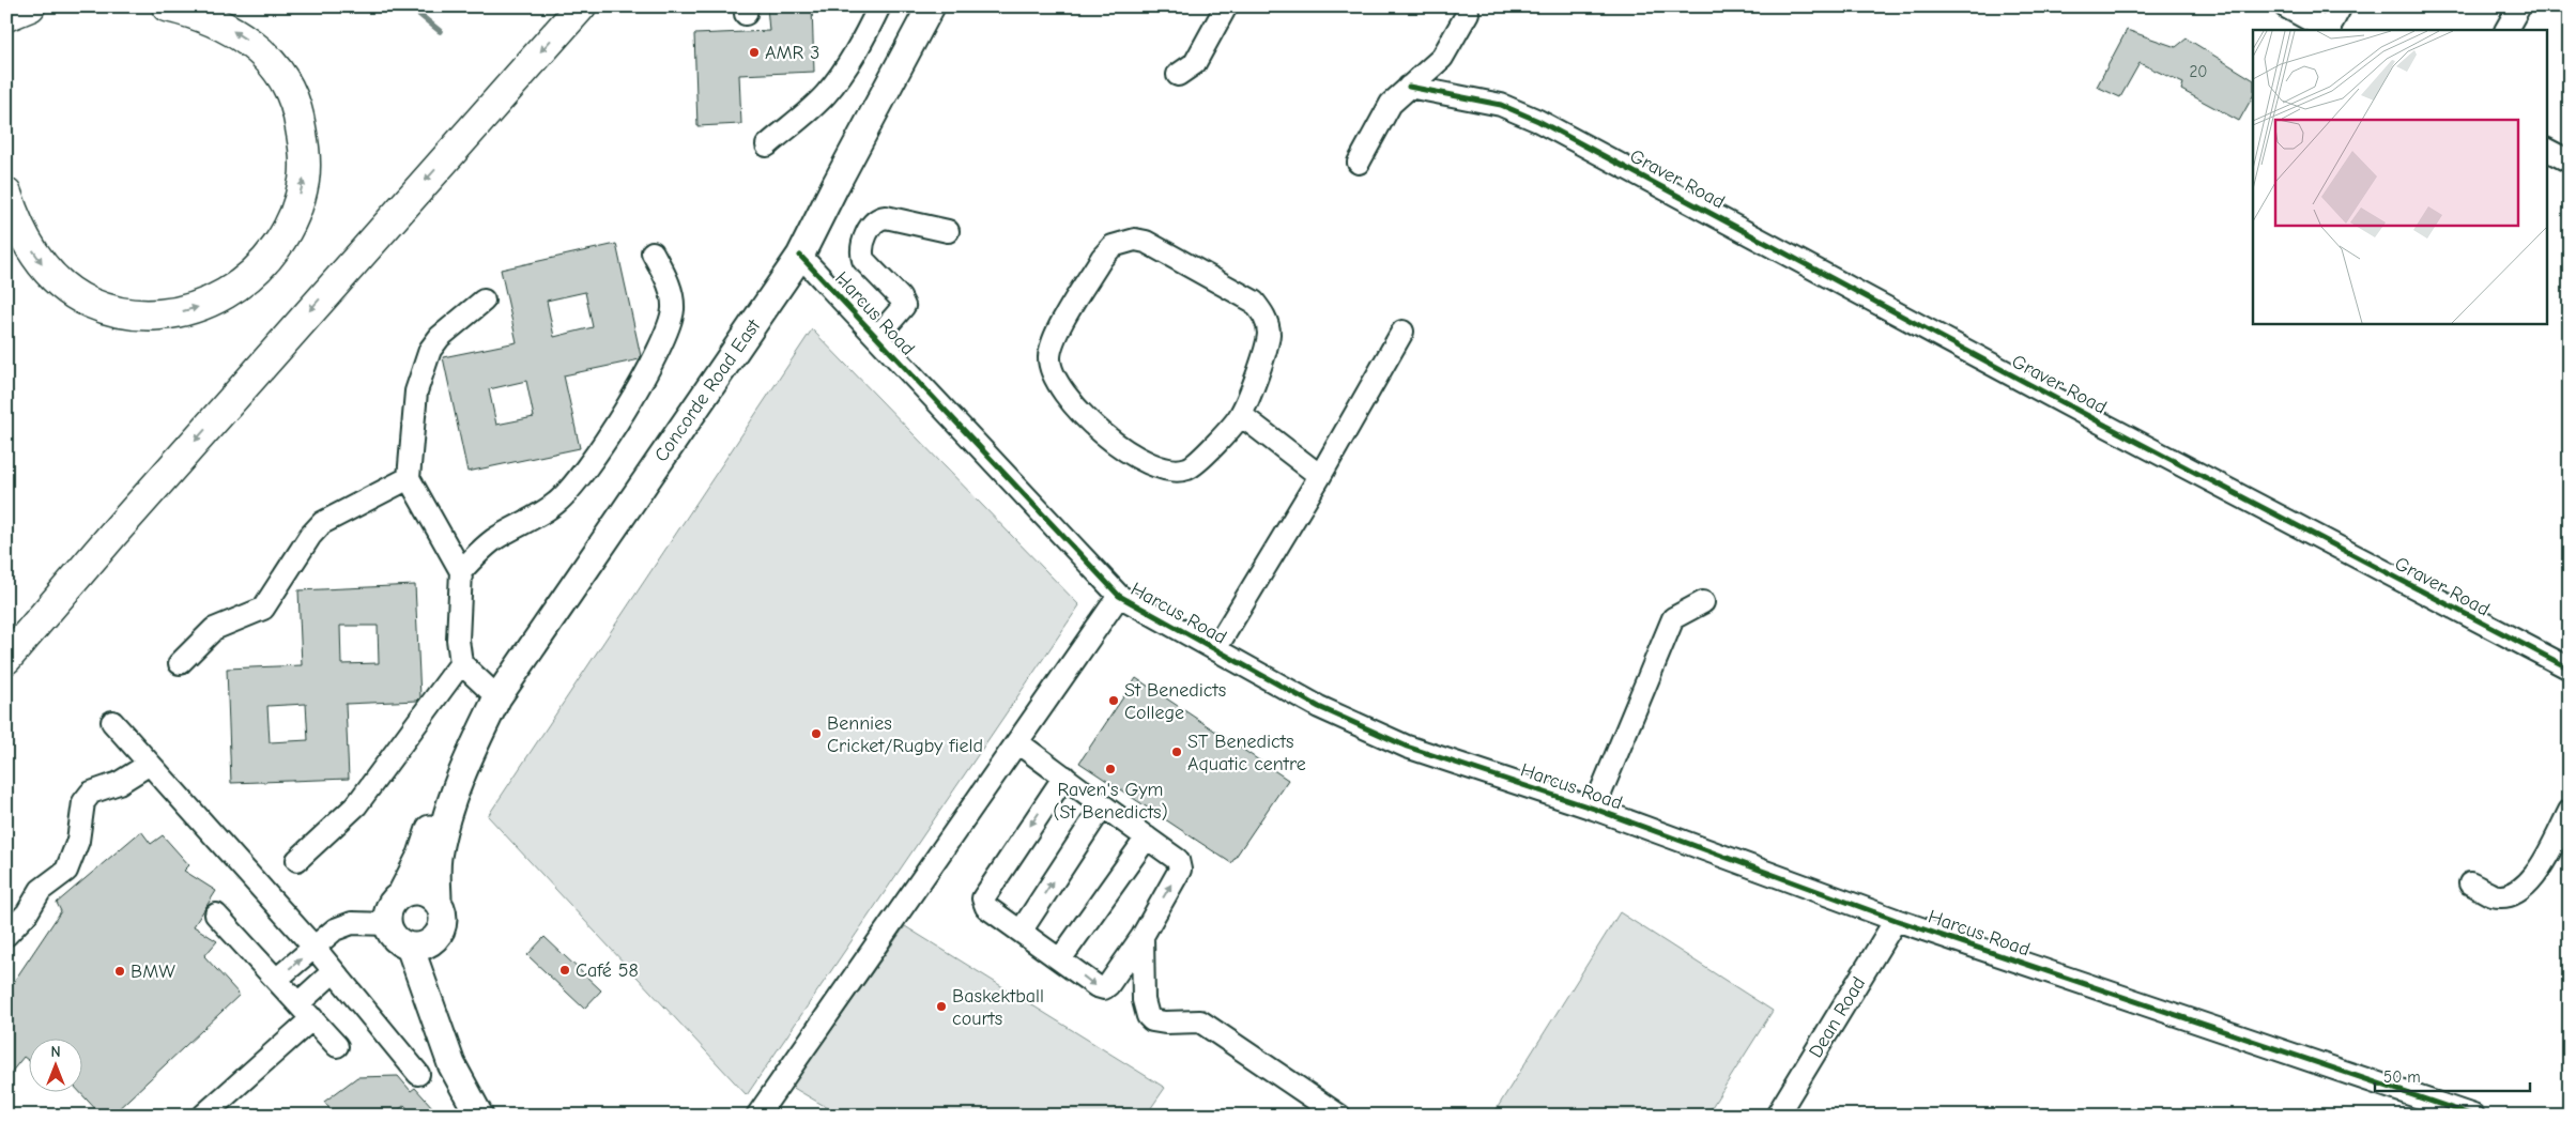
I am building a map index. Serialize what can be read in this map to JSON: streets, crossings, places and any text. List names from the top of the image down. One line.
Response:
{"streets":{"main road":["Concorde Road East"],"street":["Graver Road","Harcus Road","Dean Road"]},"crossings":[["Harcus Road","Concorde Road East"],["Harcus Road","Dean Road"]],"places":["AMR 3","St Benedicts College","Bennies Cricket/Rugby field","ST Benedicts Aquatic centre","Raven's Gym (St Benedicts)","Café 58","BMW","Baskektball courts"],"house_numbers":["20"],"scale_bar":"50 m","north":"top"}
